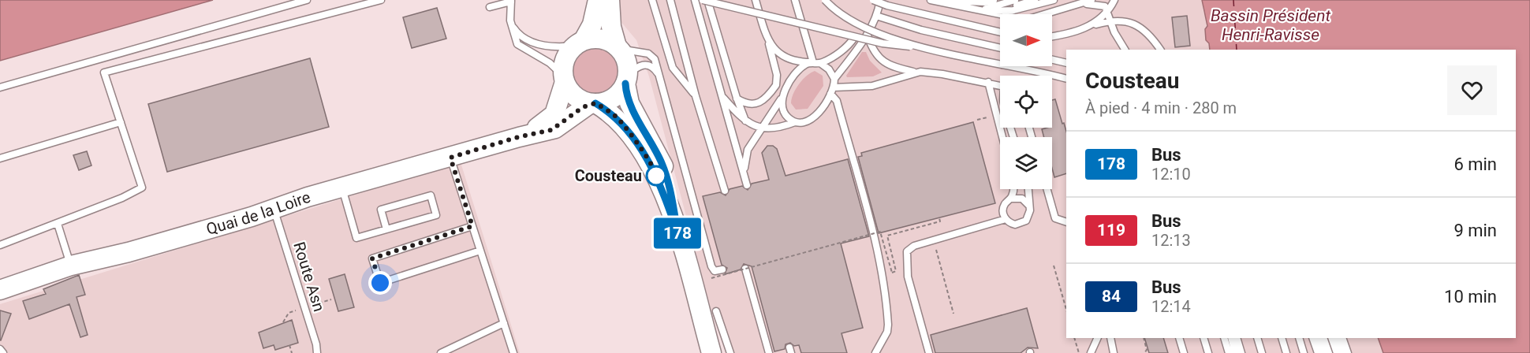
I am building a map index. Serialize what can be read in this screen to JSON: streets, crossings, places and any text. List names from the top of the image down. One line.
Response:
{"streets":{"street":["Quai de la Loire"],"lane":["Route Asn"]},"crossings":[["Quai de la Loire","Route Asn"]],"water":["Bassin Président Henri-Ravisse"],"places":["Cousteau"],"lines":["bus line 178"],"north":"right","page":{"on_map":"178","heading":["Cousteau","À pied · 4 min · 280 m"],"list":[{"mark":"178","name":"Bus","note":"12:10","value":"6 min"},{"mark":"119","name":"Bus","note":"12:13","value":"9 min"},{"mark":"84","name":"Bus","note":"12:14","value":"10 min"}]}}
